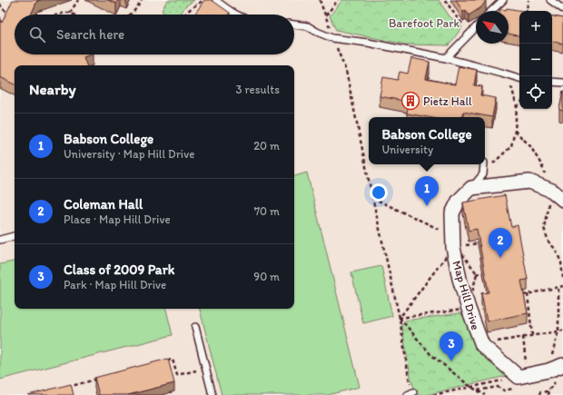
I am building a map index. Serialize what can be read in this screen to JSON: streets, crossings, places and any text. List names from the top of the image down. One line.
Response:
{"streets":{"street":["Map Hill Drive"]},"parks":["Barefoot Park"],"places":{"building":["Pietz Hall"]},"north":"top left","page":{"map_buttons":["+","−"],"search":"Search here","heading":["Nearby","3 results"],"list":[{"mark":"1","name":"Babson College","note":"University · Map Hill Drive","value":"20 m"},{"mark":"2","name":"Coleman Hall","note":"Place · Map Hill Drive","value":"70 m"},{"mark":"3","name":"Class of 2009 Park","note":"Park · Map Hill Drive","value":"90 m"}],"popup":["Babson College","University"],"pins":["1","2","3"]}}
